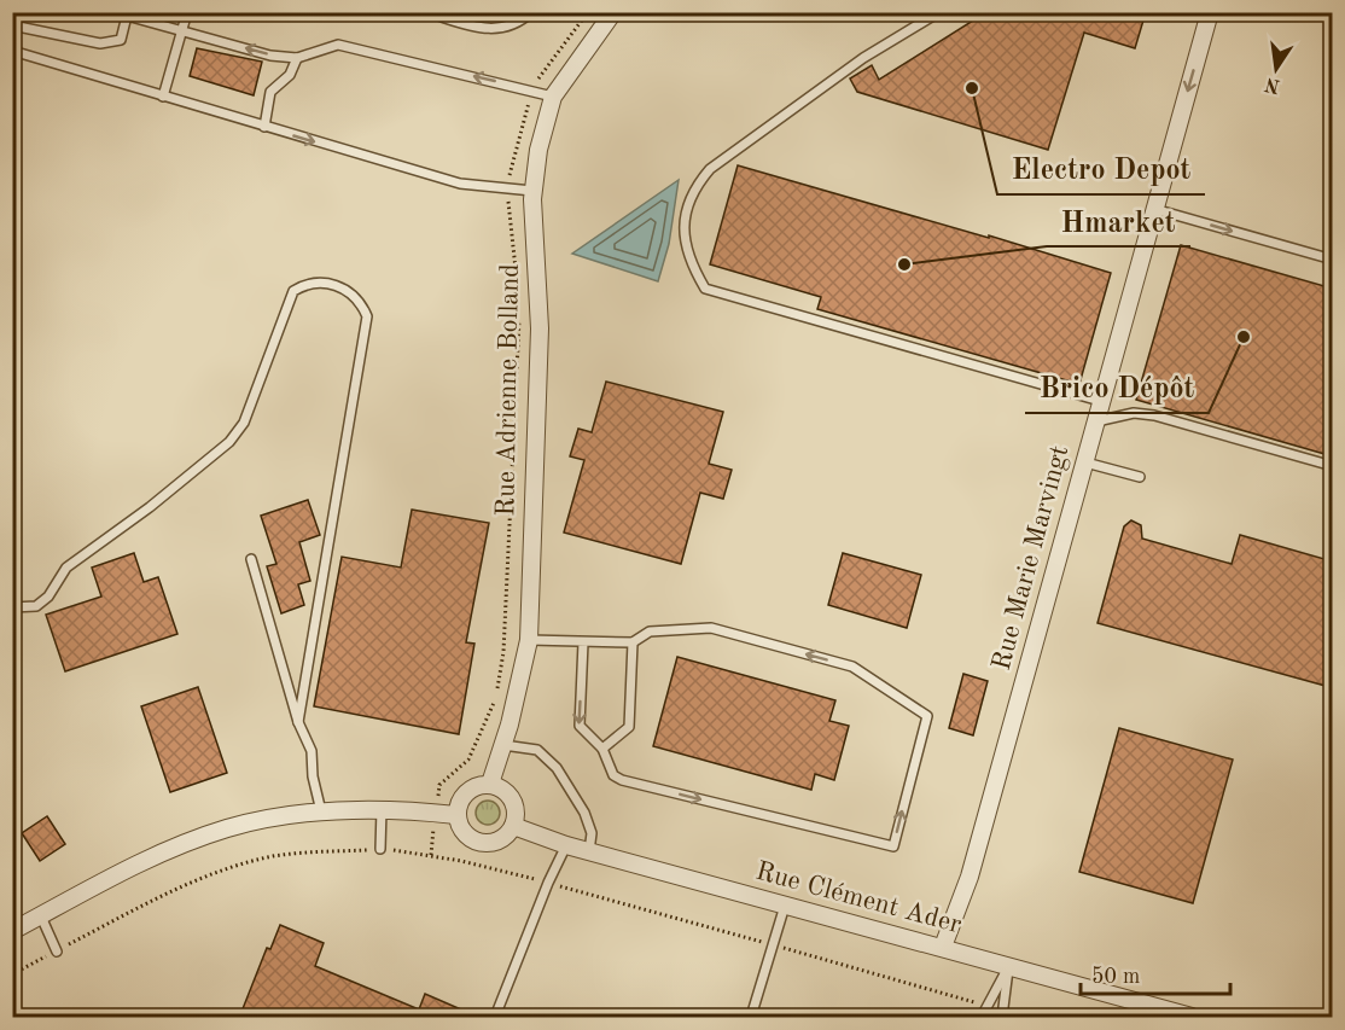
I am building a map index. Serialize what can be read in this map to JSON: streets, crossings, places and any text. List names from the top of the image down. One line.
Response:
{"streets":{"street":["Rue Adrienne Bolland","Rue Marie Marvingt","Rue Clément Ader"]},"crossings":[["Rue Adrienne Bolland","Rue Clément Ader"],["Rue Marie Marvingt","Rue Clément Ader"]],"places":["Electro Depot","Hmarket","Brico Dépôt"],"scale_bar":"50 m","north":"bottom"}
